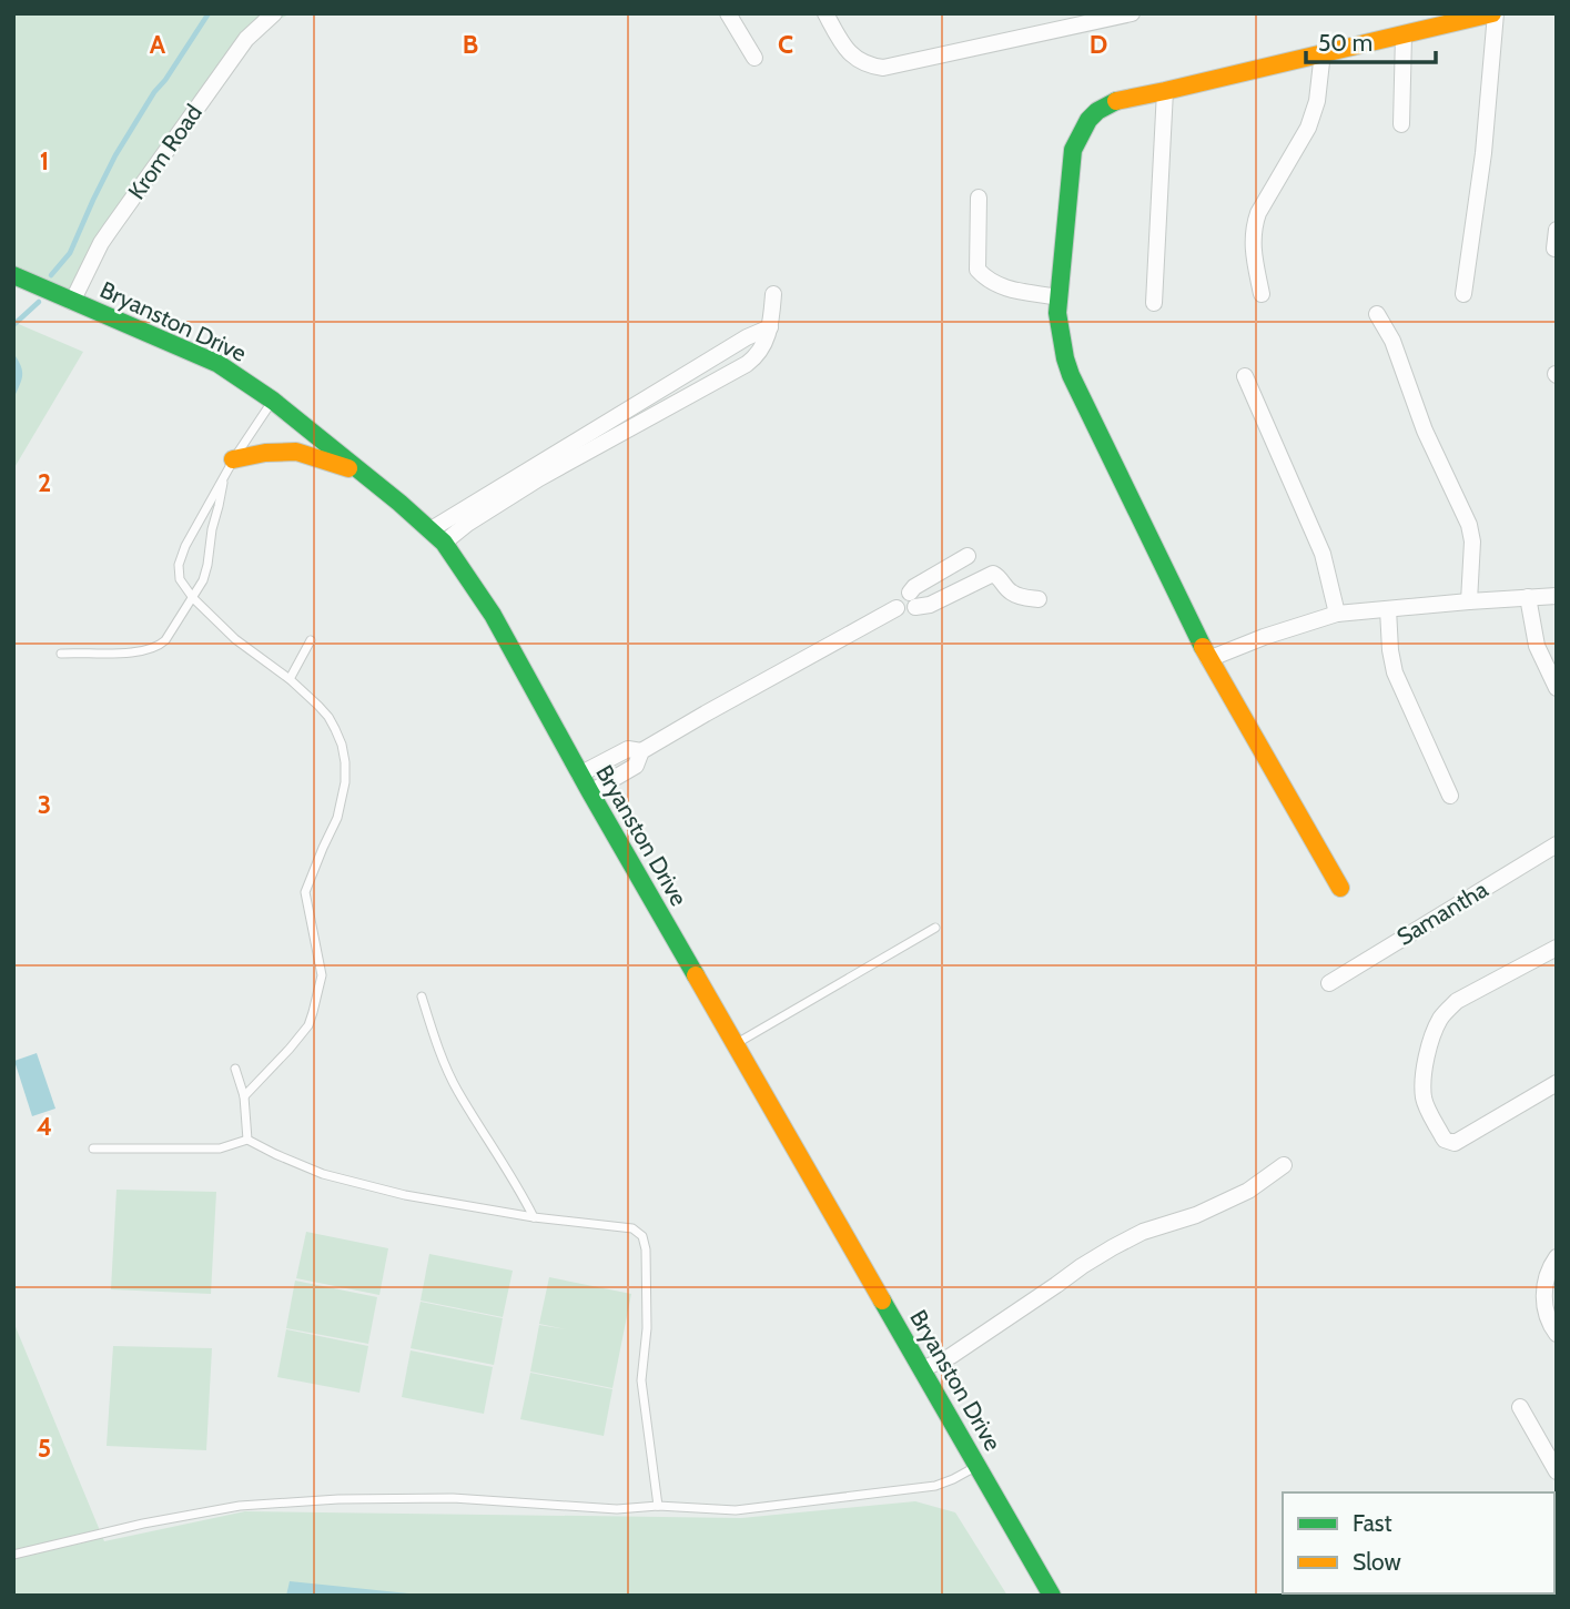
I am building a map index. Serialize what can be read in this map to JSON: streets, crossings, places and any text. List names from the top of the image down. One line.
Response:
{"streets":{"street":["Krom Road","Bryanston Drive","Samantha"]},"crossings":[["Krom Road","Bryanston Drive"]],"legend":["Fast","Slow"],"scale_bar":"50 m","grid":{"columns":["A","B","C","D"],"rows":["1","2","3","4","5"]}}
